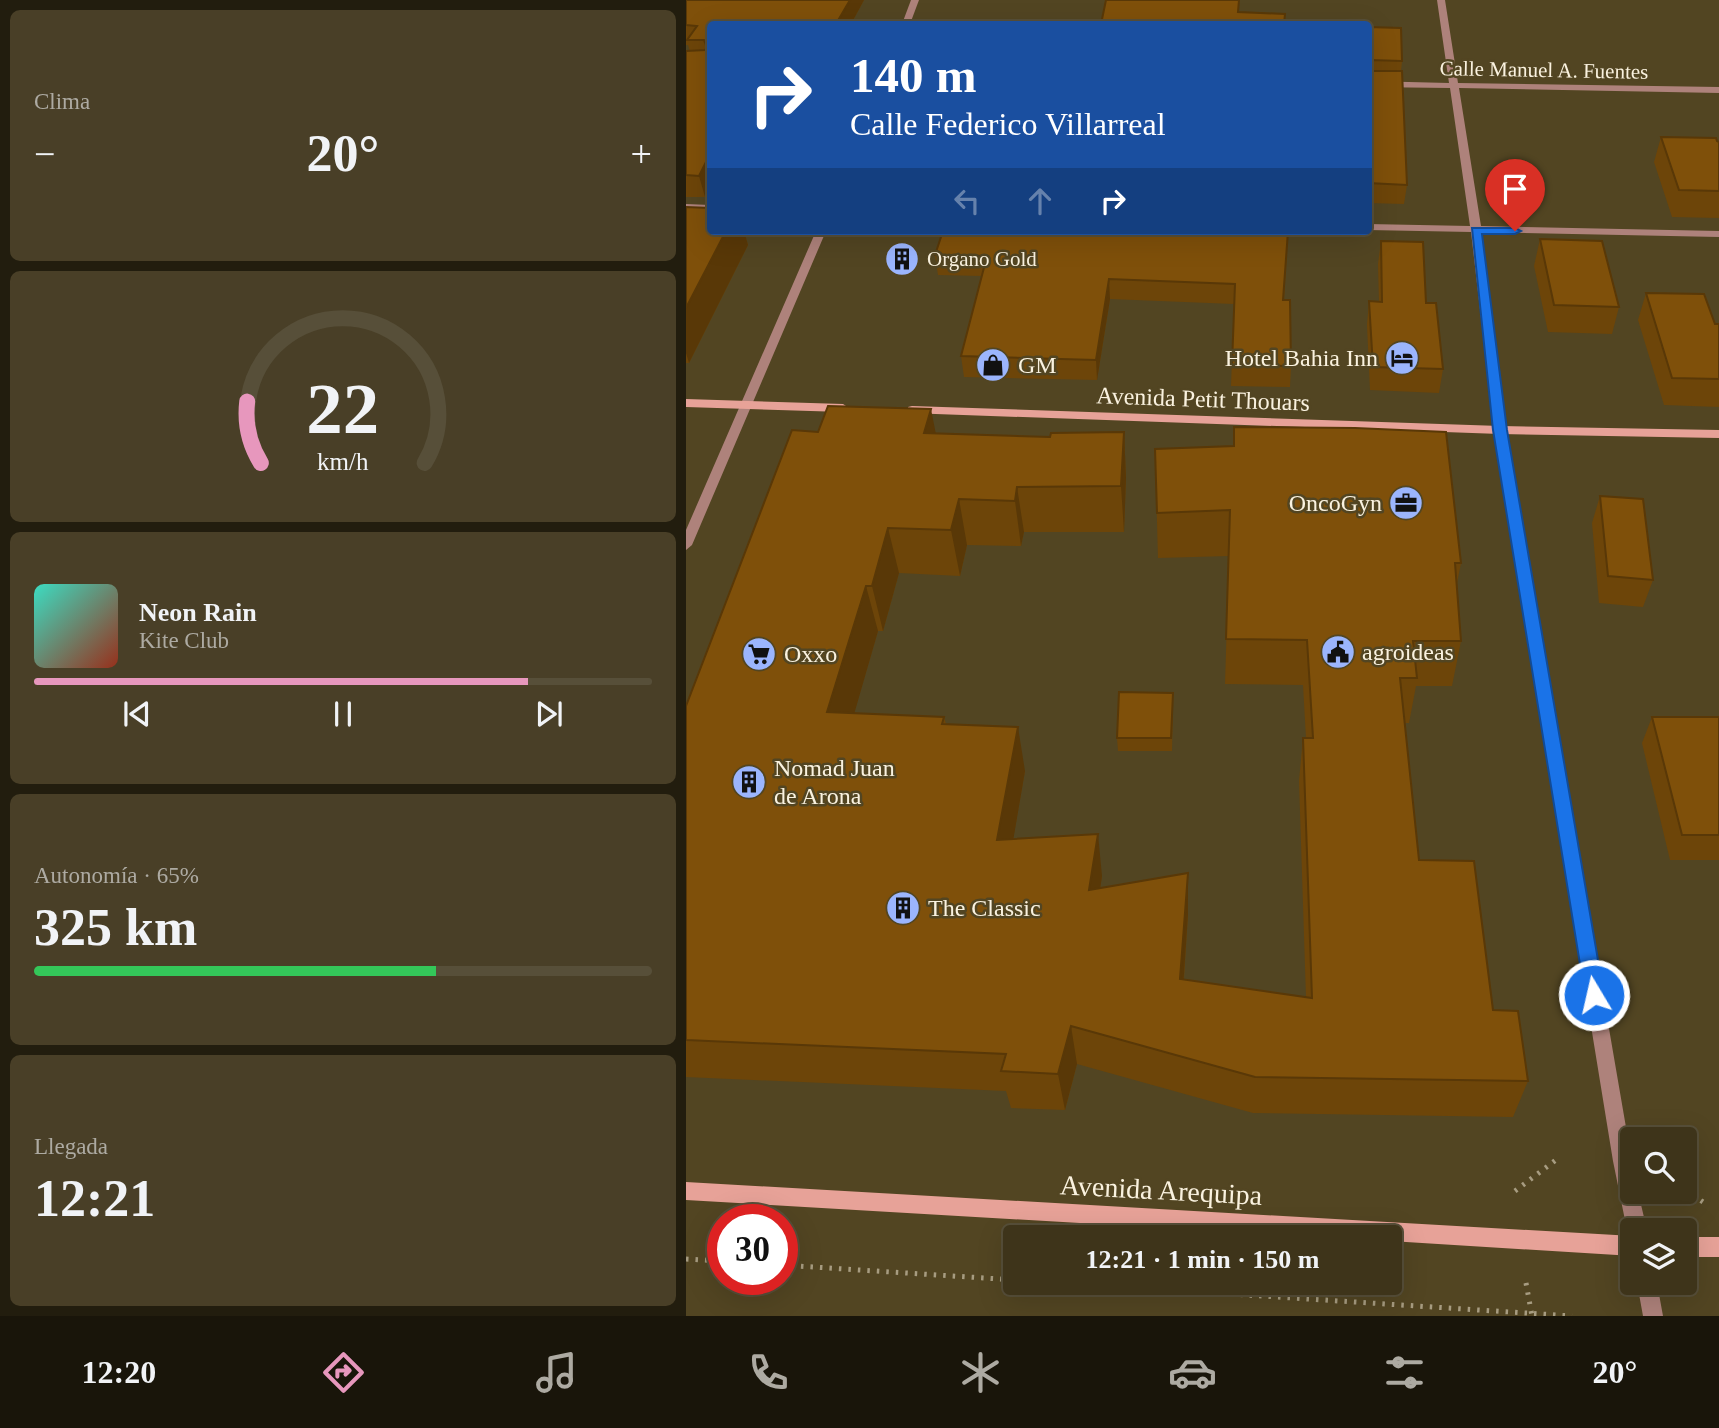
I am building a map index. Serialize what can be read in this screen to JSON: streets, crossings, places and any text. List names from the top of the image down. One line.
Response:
{"streets":{"main road":["Avenida Petit Thouars","Avenida Arequipa"],"street":["Calle Manuel A. Fuentes"]},"places":{"building":["Organo Gold","Nomad Juan de Arona","The Classic"],"hotel":["Hotel Bahia Inn"],"shop":["GM"],"office":["OncoGyn"],"public building":["agroideas"],"supermarket":["Oxxo"]},"page":{"tile":["Clima",["Autonomía · 65%","325 km"],["Llegada","12:21"]],"turn":["140 m","Calle Federico Villarreal"],"heat":["−","20°","+"],"song":["Neon Rain","Kite Club"],"limit":"30","trip":"12:21 · 1 min · 150 m","tabs":["12:20","20°"],"gauge":["22","km/h"]}}
